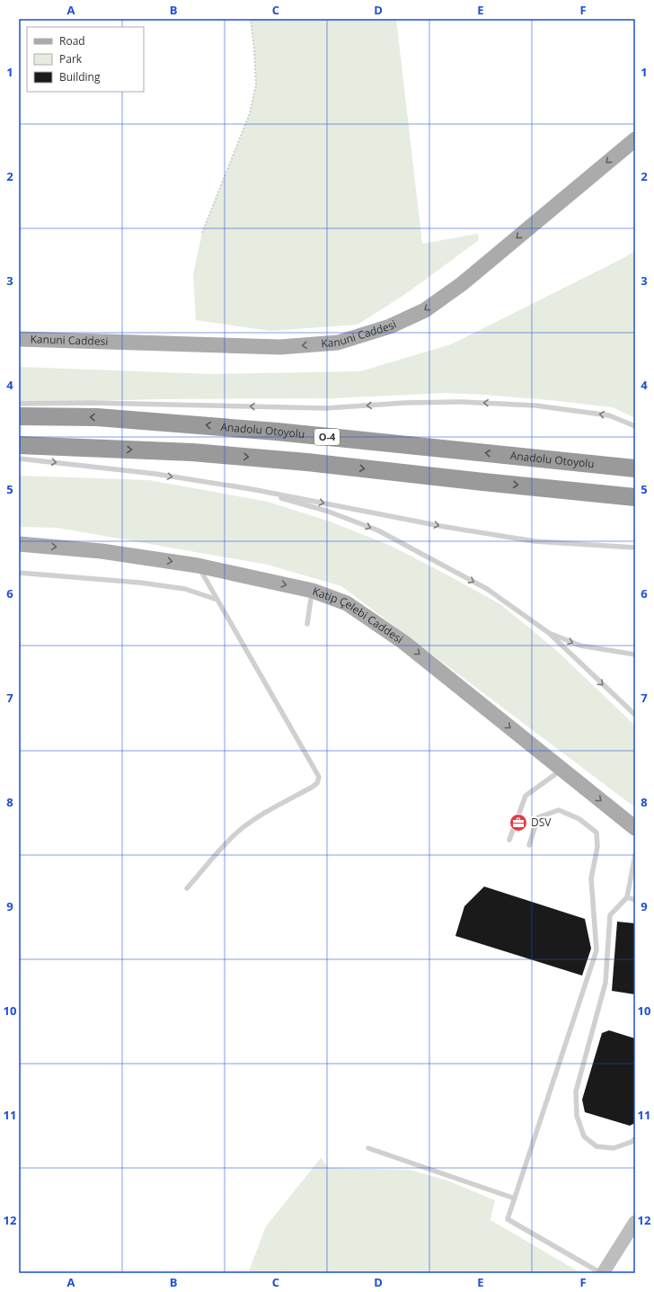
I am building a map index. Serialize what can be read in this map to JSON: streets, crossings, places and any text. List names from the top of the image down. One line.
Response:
{"streets":{"highway":["Anadolu Otoyolu","O-4"],"main road":["Kanuni Caddesi","Katip Çelebi Caddesi"]},"one_way":["Kanuni Caddesi","Katip Çelebi Caddesi"],"places":{"office":["DSV"]},"legend":["Road","Park","Building"],"grid":{"columns":["A","B","C","D","E","F"],"rows":["1","2","3","4","5","6","7","8","9","10","11","12"]}}
